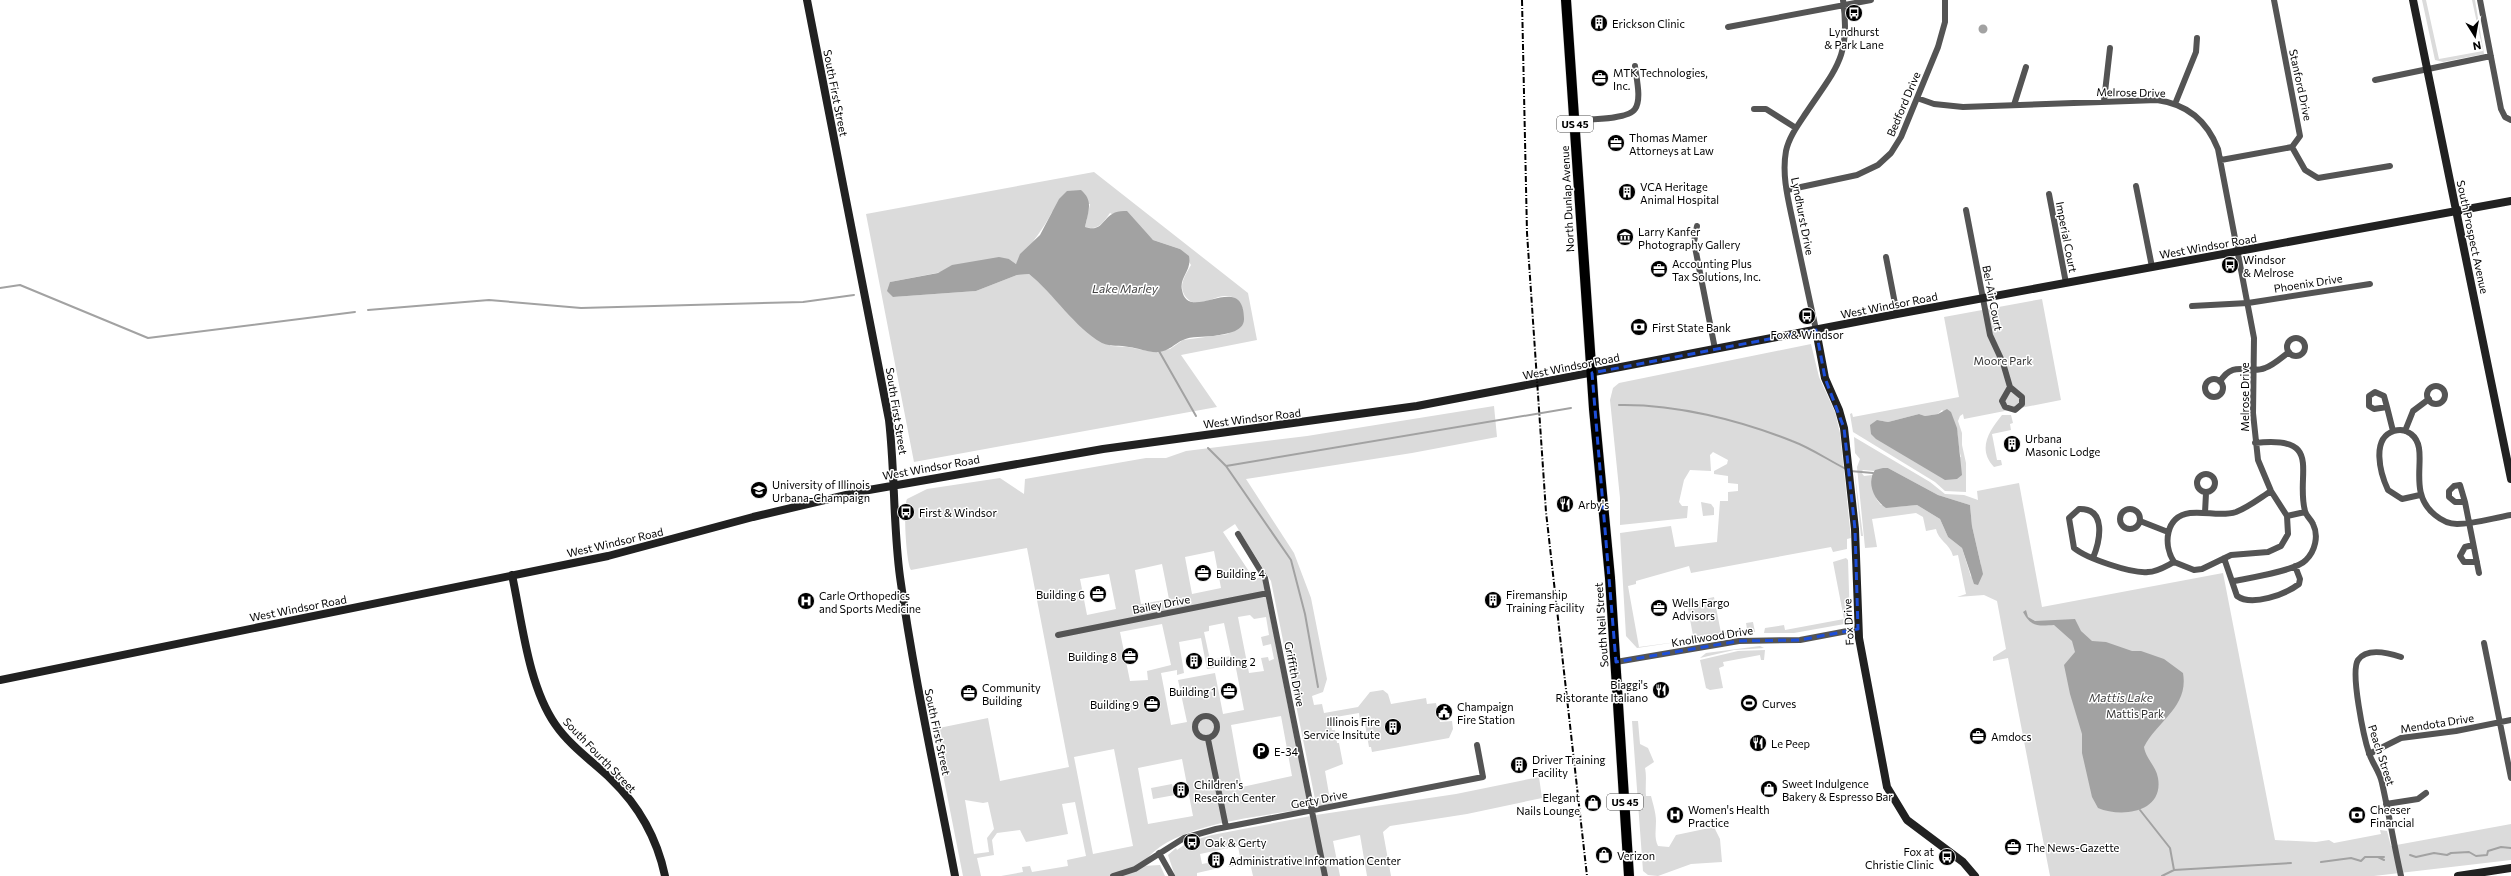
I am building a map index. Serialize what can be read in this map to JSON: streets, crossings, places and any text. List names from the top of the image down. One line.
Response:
{"streets":{"main road":["South First Street","US 45","North Dunlap Avenue","South Prospect Avenue","West Windsor Road","Fox Drive","South Neil Street","South Fourth Street"],"street":["Stanford Drive","Melrose Drive","Bedford Drive","Lyndhurst Drive","Imperial Court","Phoenix Drive","Bel-Air Court","Bailey Drive","Knollwood Drive","Griffith Drive","Mendota Drive","Peach Street","Gerty Drive"]},"crossings":[["Melrose Drive","Bedford Drive"],["Melrose Drive","West Windsor Road"],["Melrose Drive","Phoenix Drive"],["South First Street","West Windsor Road"],["Bedford Drive","Lyndhurst Drive"],["North Dunlap Avenue","West Windsor Road"],["North Dunlap Avenue","South Neil Street"],["Lyndhurst Drive","West Windsor Road"],["Lyndhurst Drive","Fox Drive"],["Imperial Court","West Windsor Road"],["South Prospect Avenue","West Windsor Road"],["West Windsor Road","Bel-Air Court"],["West Windsor Road","Fox Drive"],["West Windsor Road","South Neil Street"],["West Windsor Road","South Fourth Street"],["Bailey Drive","Griffith Drive"],["Fox Drive","Knollwood Drive"],["South Neil Street","Knollwood Drive"],["Griffith Drive","Gerty Drive"],["Mendota Drive","Peach Street"]],"water":["Lake Marley","Mattis Lake"],"parks":["Moore Park","Mattis Park"],"places":{"bus stop":["Lyndhurst & Park Lane","Windsor & Melrose","Fox & Windsor","First & Windsor","Oak & Gerty","Fox at Christie Clinic"],"building":["Erickson Clinic","VCA Heritage Animal Hospital","Urbana Masonic Lodge","Firemanship Training Facility","Building 2","Illinois Fire Service Insitute","Driver Training Facility","Children's Research Center","Administrative Information Center"],"office":["MTK Technologies, Inc.","Thomas Mamer Attorneys at Law","Accounting Plus Tax Solutions, Inc.","Building 4","Building 6","Wells Fargo Advisors","Building 8","Building 1","Community Building","Building 9","Amdocs","The News-Gazette"],"museum":["Larry Kanfer Photography Gallery"],"bank":["First State Bank","Cheeser Financial"],"school or university":["University of Illinois Urbana-Champaign"],"restaurant":["Arby's","Biaggi's Ristorante Italiano","Le Peep"],"hospital":["Carle Orthopedics and Sports Medicine","Women's Health Practice"],"sports":["Curves"],"public building":["Champaign Fire Station"],"parking":["E-34"],"shop":["Sweet Indulgence Bakery & Espresso Bar","Elegant Nails Lounge","Verizon"]},"north":"bottom"}
